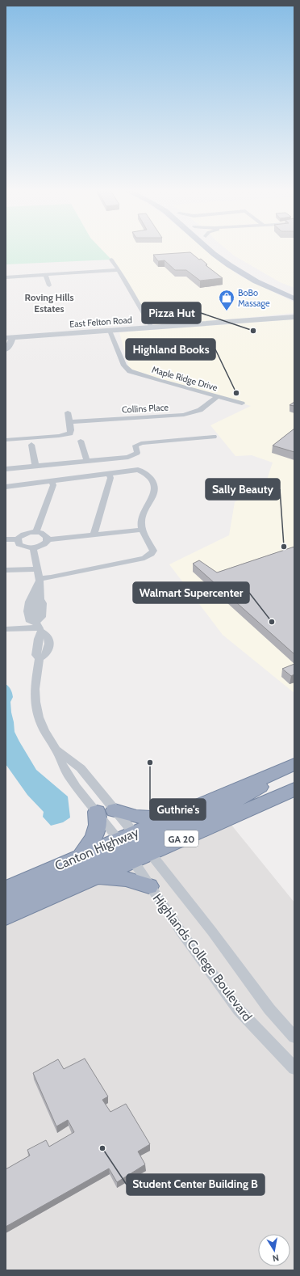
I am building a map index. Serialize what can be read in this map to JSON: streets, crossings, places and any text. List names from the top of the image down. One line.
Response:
{"streets":{"highway":["GA 20","Canton Highway"],"street":["East Felton Road","Maple Ridge Drive","Collins Place","Highlands College Boulevard"]},"crossings":[["East Felton Road","Maple Ridge Drive"],["Maple Ridge Drive","Collins Place"],["GA 20","Canton Highway"],["GA 20","Highlands College Boulevard"],["Canton Highway","Highlands College Boulevard"]],"districts":["Roving Hills Estates"],"places":{"shop":["BoBo Massage"],"other":["Pizza Hut","Highland Books","Sally Beauty","Walmart Supercenter","Guthrie's","Student Center Building B"]},"north":"bottom"}
